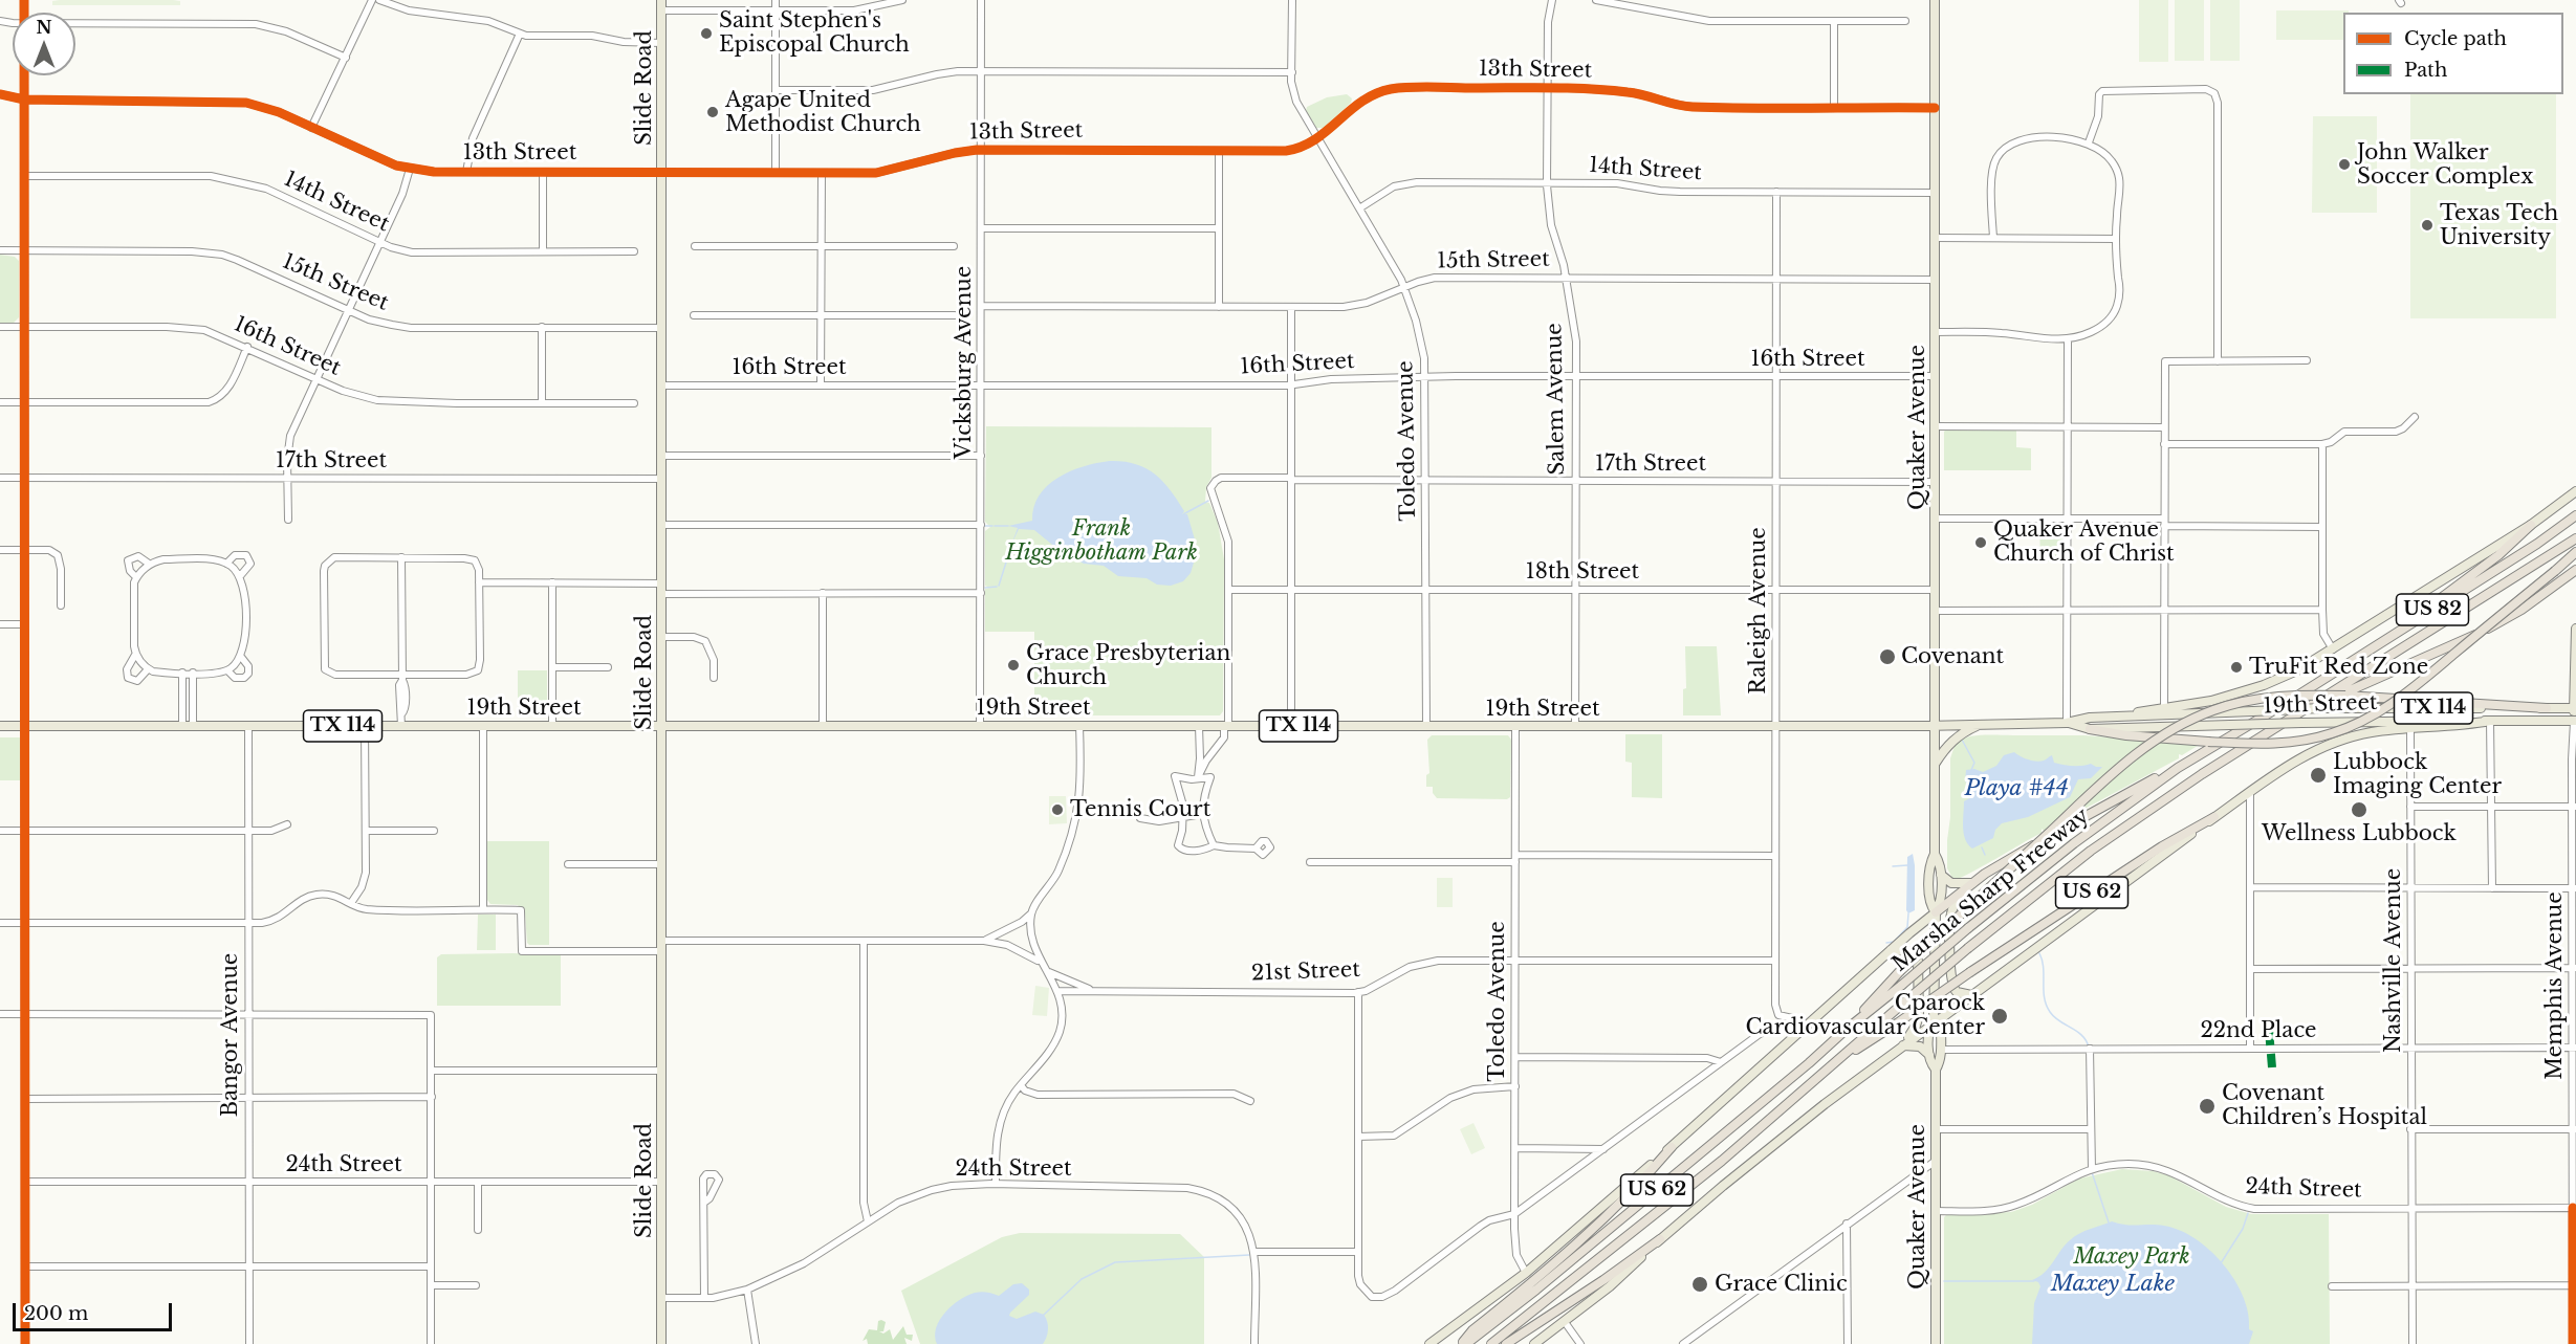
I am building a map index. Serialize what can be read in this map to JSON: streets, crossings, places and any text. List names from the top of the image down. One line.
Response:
{"streets":{"highway":["US 82","Marsha Sharp Freeway","US 62"],"main road":["Slide Road","Quaker Avenue","19th Street","TX 114","Memphis Avenue"],"street":["13th Street","14th Street","15th Street","16th Street","Vicksburg Avenue","Salem Avenue","Toledo Avenue","17th Street","18th Street","Raleigh Avenue","Nashville Avenue","21st Street","22nd Place","Bangor Avenue","24th Street"]},"crossings":[["13th Street","Slide Road"],["13th Street","Vicksburg Avenue"],["13th Street","Salem Avenue"],["13th Street","Quaker Avenue"],["13th Street","Toledo Avenue"],["Slide Road","15th Street"],["Slide Road","16th Street"],["Slide Road","17th Street"],["Slide Road","19th Street"],["Slide Road","24th Street"],["14th Street","Salem Avenue"],["14th Street","Quaker Avenue"],["14th Street","Toledo Avenue"],["14th Street","Raleigh Avenue"],["15th Street","Vicksburg Avenue"],["15th Street","Salem Avenue"],["15th Street","Quaker Avenue"],["15th Street","Toledo Avenue"],["15th Street","Raleigh Avenue"],["16th Street","Vicksburg Avenue"],["16th Street","Salem Avenue"],["16th Street","Quaker Avenue"],["16th Street","Toledo Avenue"],["16th Street","Raleigh Avenue"],["Vicksburg Avenue","19th Street"],["Salem Avenue","17th Street"],["Salem Avenue","18th Street"],["Salem Avenue","19th Street"],["Quaker Avenue","17th Street"],["Quaker Avenue","18th Street"],["Quaker Avenue","19th Street"],["Quaker Avenue","Marsha Sharp Freeway"],["Quaker Avenue","22nd Place"],["Quaker Avenue","24th Street"],["Toledo Avenue","17th Street"],["Toledo Avenue","18th Street"],["Toledo Avenue","19th Street"],["Toledo Avenue","Marsha Sharp Freeway"],["Toledo Avenue","21st Street"],["17th Street","18th Street"],["17th Street","Raleigh Avenue"],["18th Street","Raleigh Avenue"],["Raleigh Avenue","19th Street"],["Raleigh Avenue","21st Street"],["19th Street","Marsha Sharp Freeway"],["19th Street","US 62"],["19th Street","Memphis Avenue"],["19th Street","Bangor Avenue"],["Marsha Sharp Freeway","US 62"],["US 62","Nashville Avenue"],["Nashville Avenue","22nd Place"],["Nashville Avenue","24th Street"],["Memphis Avenue","22nd Place"],["Memphis Avenue","24th Street"],["Bangor Avenue","24th Street"]],"water":["Playa #44","Maxey Lake"],"parks":["Frank Higginbotham Park","Maxey Park"],"places":["Saint Stephen's Episcopal Church","Agape United Methodist Church","John Walker Soccer Complex","Texas Tech University","Quaker Avenue Church of Christ","Covenant","Grace Presbyterian Church","TruFit Red Zone","Lubbock Imaging Center","Tennis Court","Wellness Lubbock","Cparock Cardiovascular Center","Covenant Children’s Hospital","Grace Clinic"],"legend":["Cycle path","Path"],"scale_bar":"200 m","north":"top"}
